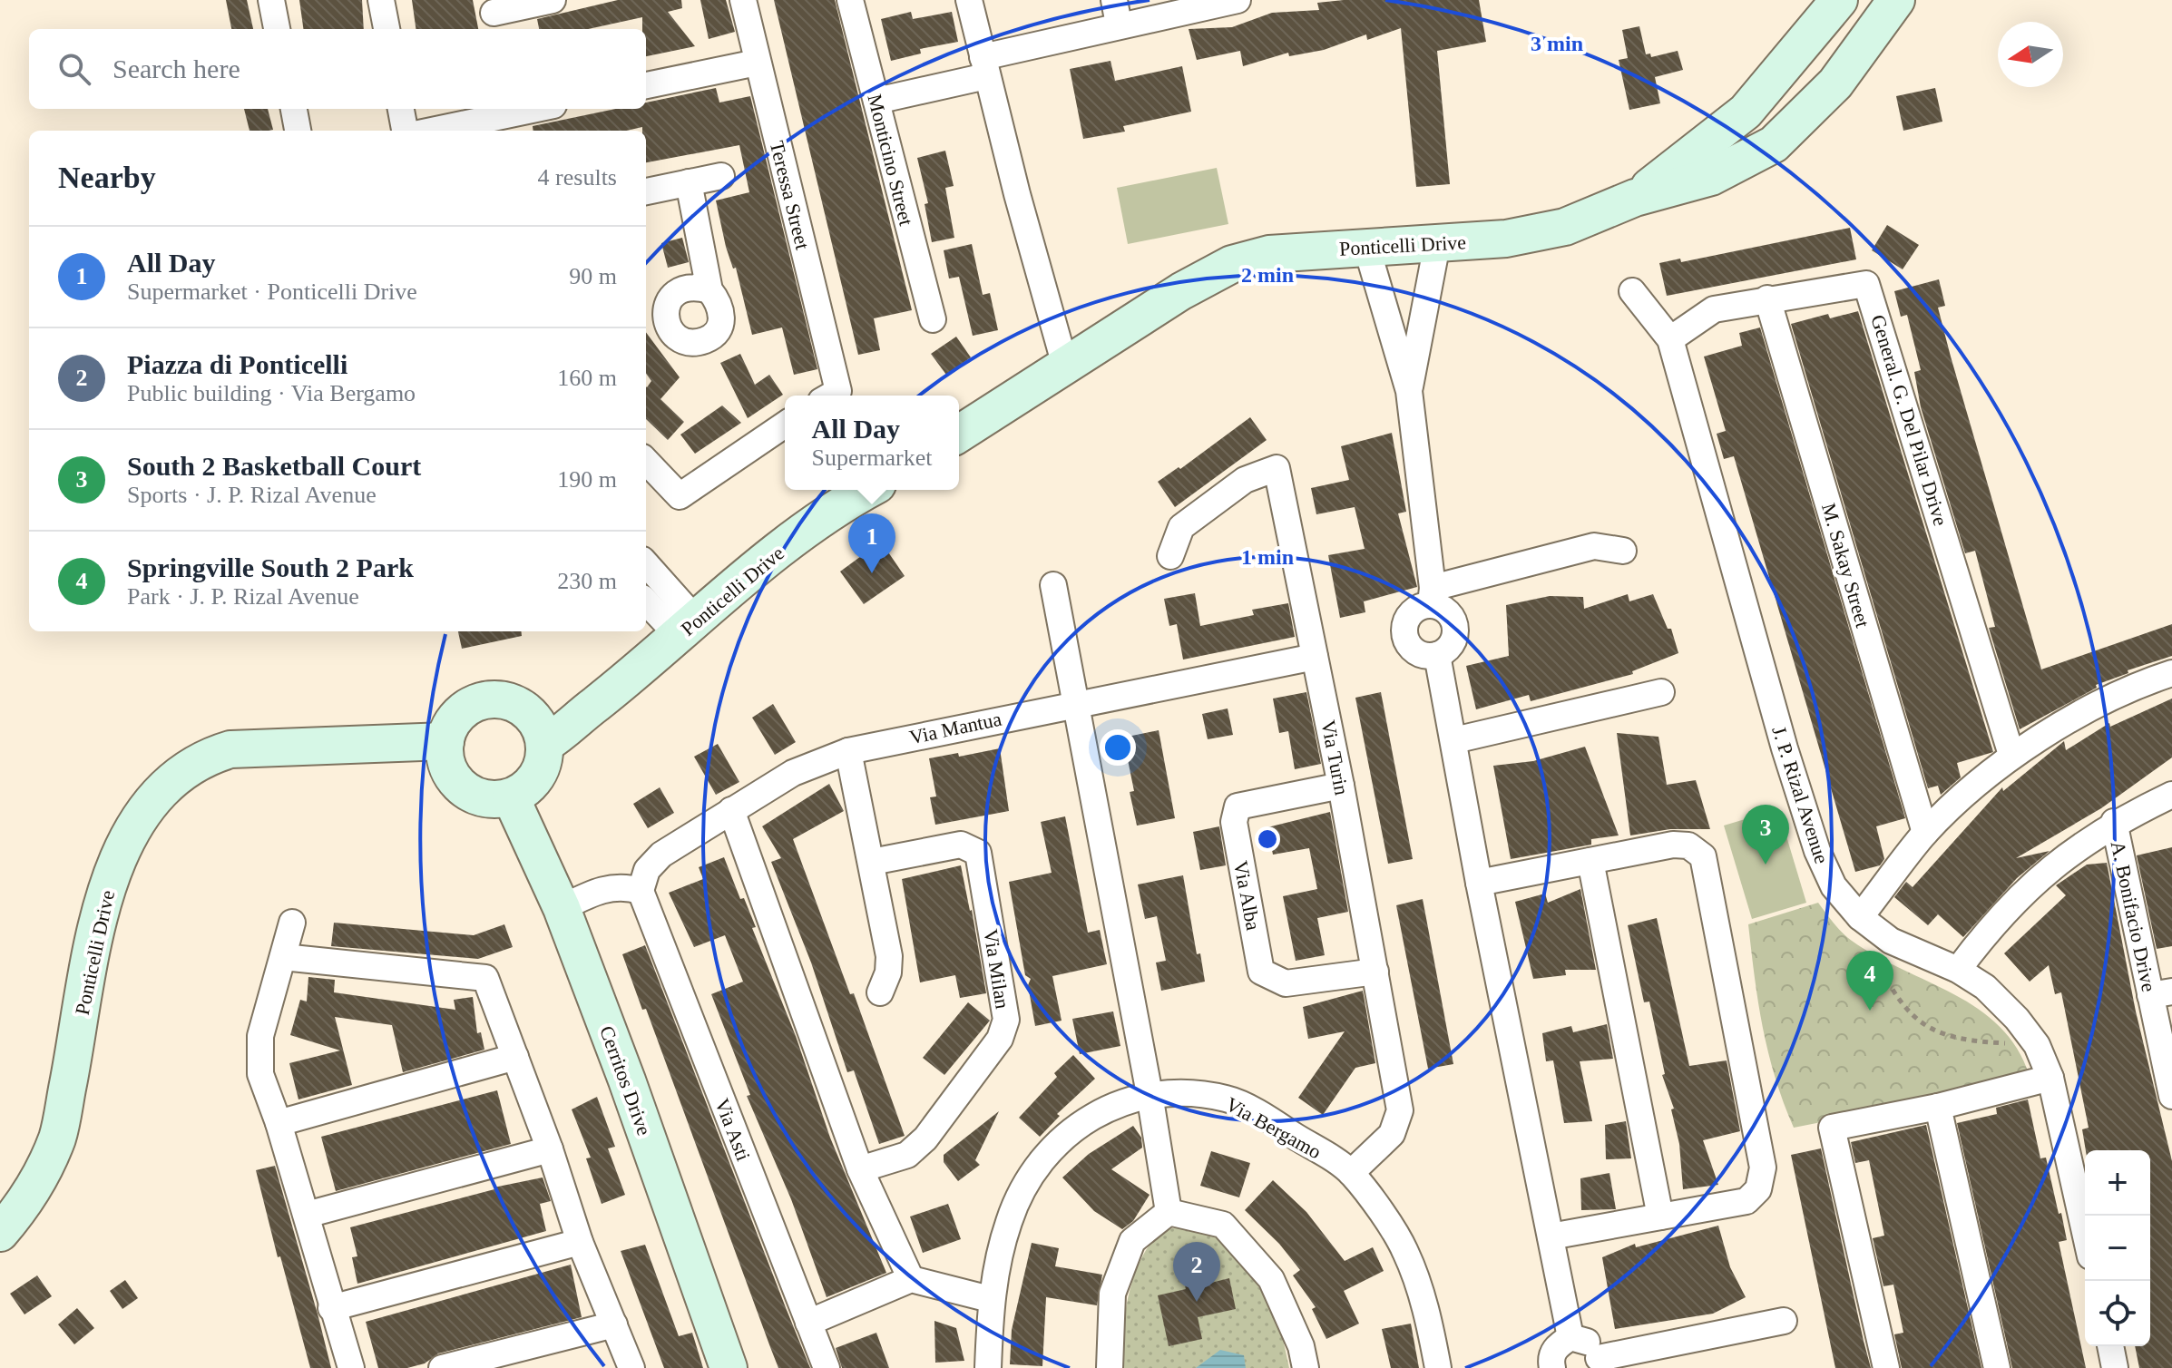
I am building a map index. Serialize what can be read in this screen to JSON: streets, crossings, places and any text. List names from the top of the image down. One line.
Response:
{"streets":{"street":["Monticino Street","Teressa Street","Ponticelli Drive","General. G. Del Pilar Drive","M. Sakay Street","Via Mantua","Via Turin","J. P. Rizal Avenue","Via Alba","A. Bonifacio Drive","Via Milan","Cerritos Drive","Via Bergamo","Via Asti"]},"crossings":[["Ponticelli Drive","Cerritos Drive"],["General. G. Del Pilar Drive","M. Sakay Street"],["General. G. Del Pilar Drive","J. P. Rizal Avenue"],["Via Mantua","Via Turin"],["Via Mantua","Via Asti"],["Via Turin","Via Alba"],["Via Turin","Via Bergamo"]],"north":"left","page":{"search":"Search here","heading":["Nearby","4 results"],"list":[{"mark":"1","name":"All Day","note":"Supermarket · Ponticelli Drive","value":"90 m"},{"mark":"2","name":"Piazza di Ponticelli","note":"Public building · Via Bergamo","value":"160 m"},{"mark":"3","name":"South 2 Basketball Court","note":"Sports · J. P. Rizal Avenue","value":"190 m"},{"mark":"4","name":"Springville South 2 Park","note":"Park · J. P. Rizal Avenue","value":"230 m"}],"popup":["All Day","Supermarket"],"pins":["1","3","4","2"],"map_buttons":["+","−"]},"rings":["3 min","2 min","1 min"]}
